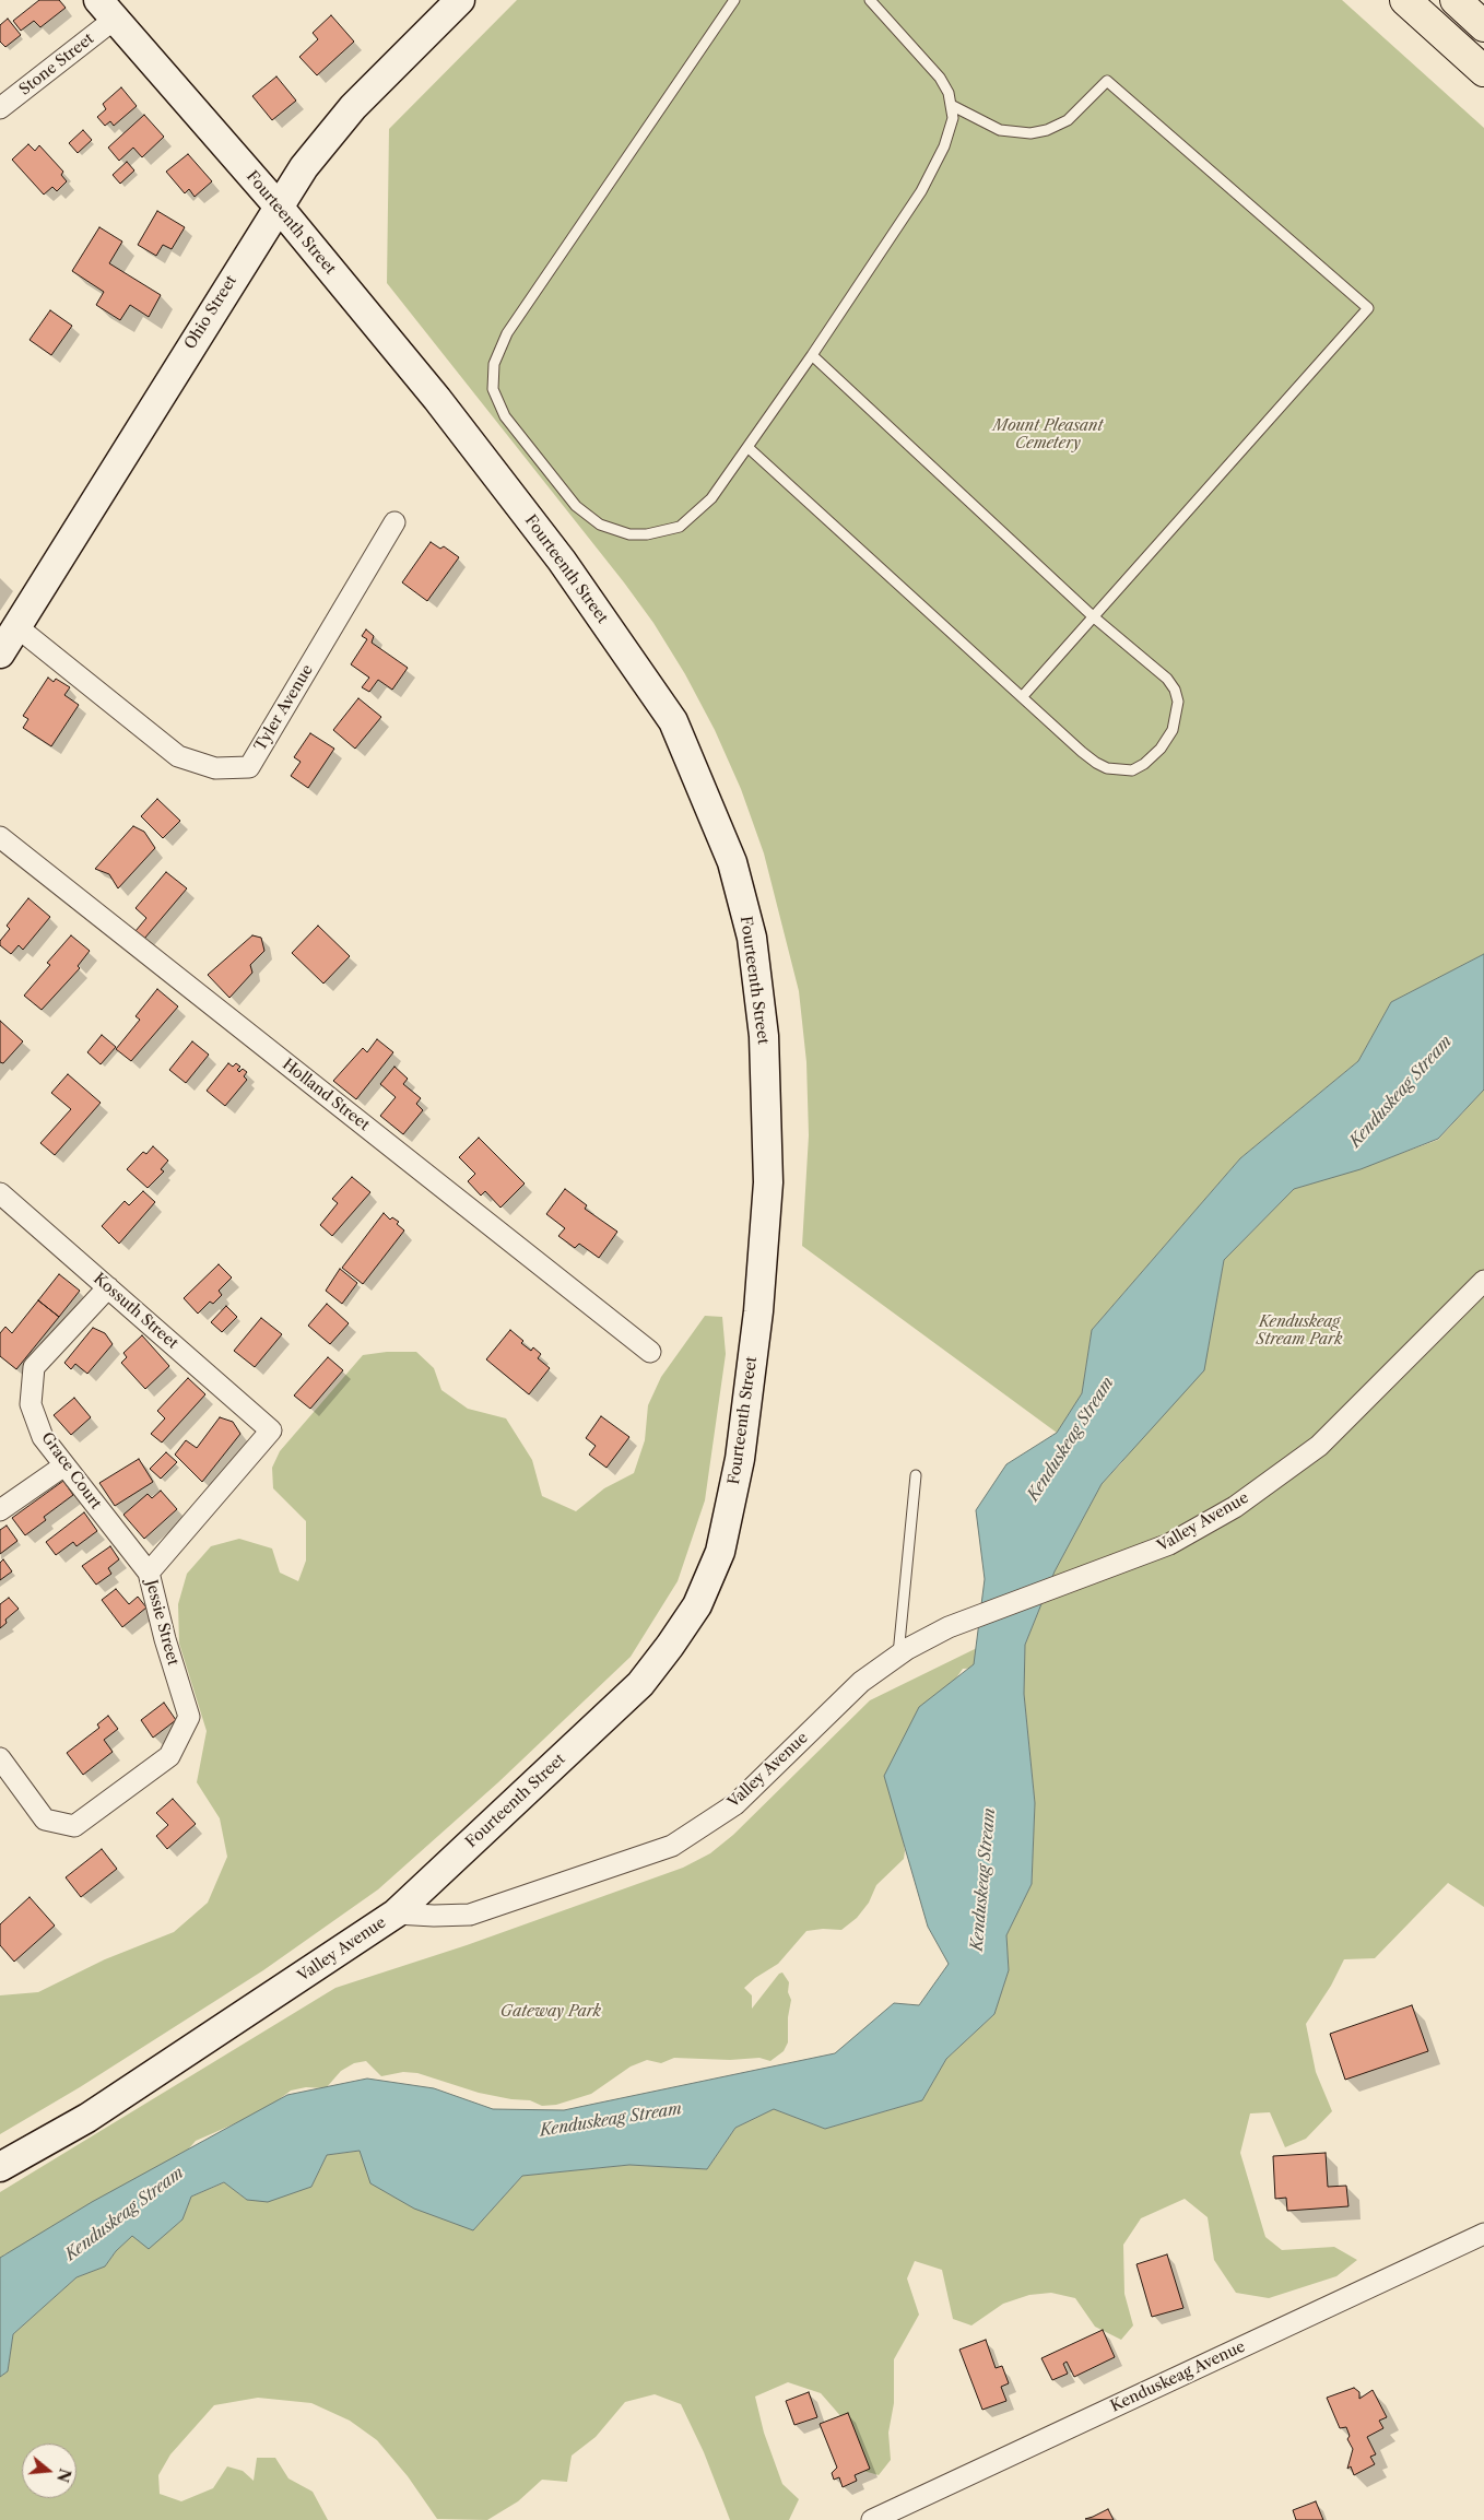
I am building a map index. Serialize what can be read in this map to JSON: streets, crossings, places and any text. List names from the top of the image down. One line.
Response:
{"streets":{"street":["Stone Street","Fourteenth Street","Ohio Street","Tyler Avenue","Holland Street","Kossuth Street","Grace Court","Valley Avenue","Jessie Street","Kenduskeag Avenue"]},"crossings":[["Stone Street","Fourteenth Street"],["Fourteenth Street","Ohio Street"],["Fourteenth Street","Valley Avenue"],["Ohio Street","Tyler Avenue"],["Kossuth Street","Grace Court"],["Kossuth Street","Jessie Street"],["Grace Court","Jessie Street"]],"water":["Kenduskeag Stream"],"parks":["Mount Pleasant Cemetery","Kenduskeag Stream Park","Gateway Park"],"north":"right"}
